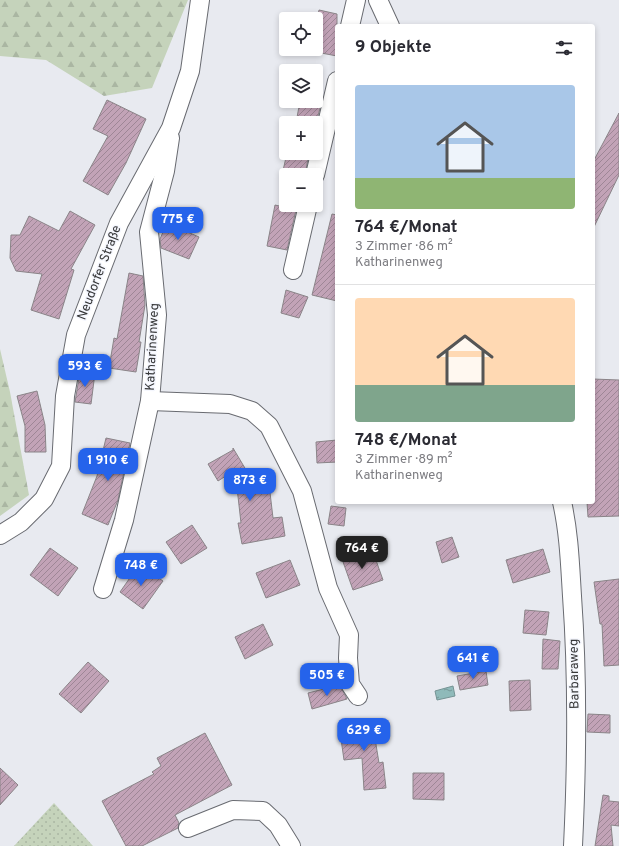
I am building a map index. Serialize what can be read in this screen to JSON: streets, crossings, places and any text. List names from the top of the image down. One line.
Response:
{"streets":{"street":["Neudorfer Straße","Katharinenweg","Barbaraweg"]},"crossings":[["Neudorfer Straße","Katharinenweg"]],"page":{"map_buttons":["+","−"],"heading":"9 Objekte","list":[{"name":"764 €/Monat","note":"3 Zimmer · 86 m² · Katharinenweg"},{"name":"748 €/Monat","note":"3 Zimmer · 89 m² · Katharinenweg"}],"price":["775 €","593 €","1 910 €","873 €","764 €","748 €","641 €","505 €","629 €"]}}
